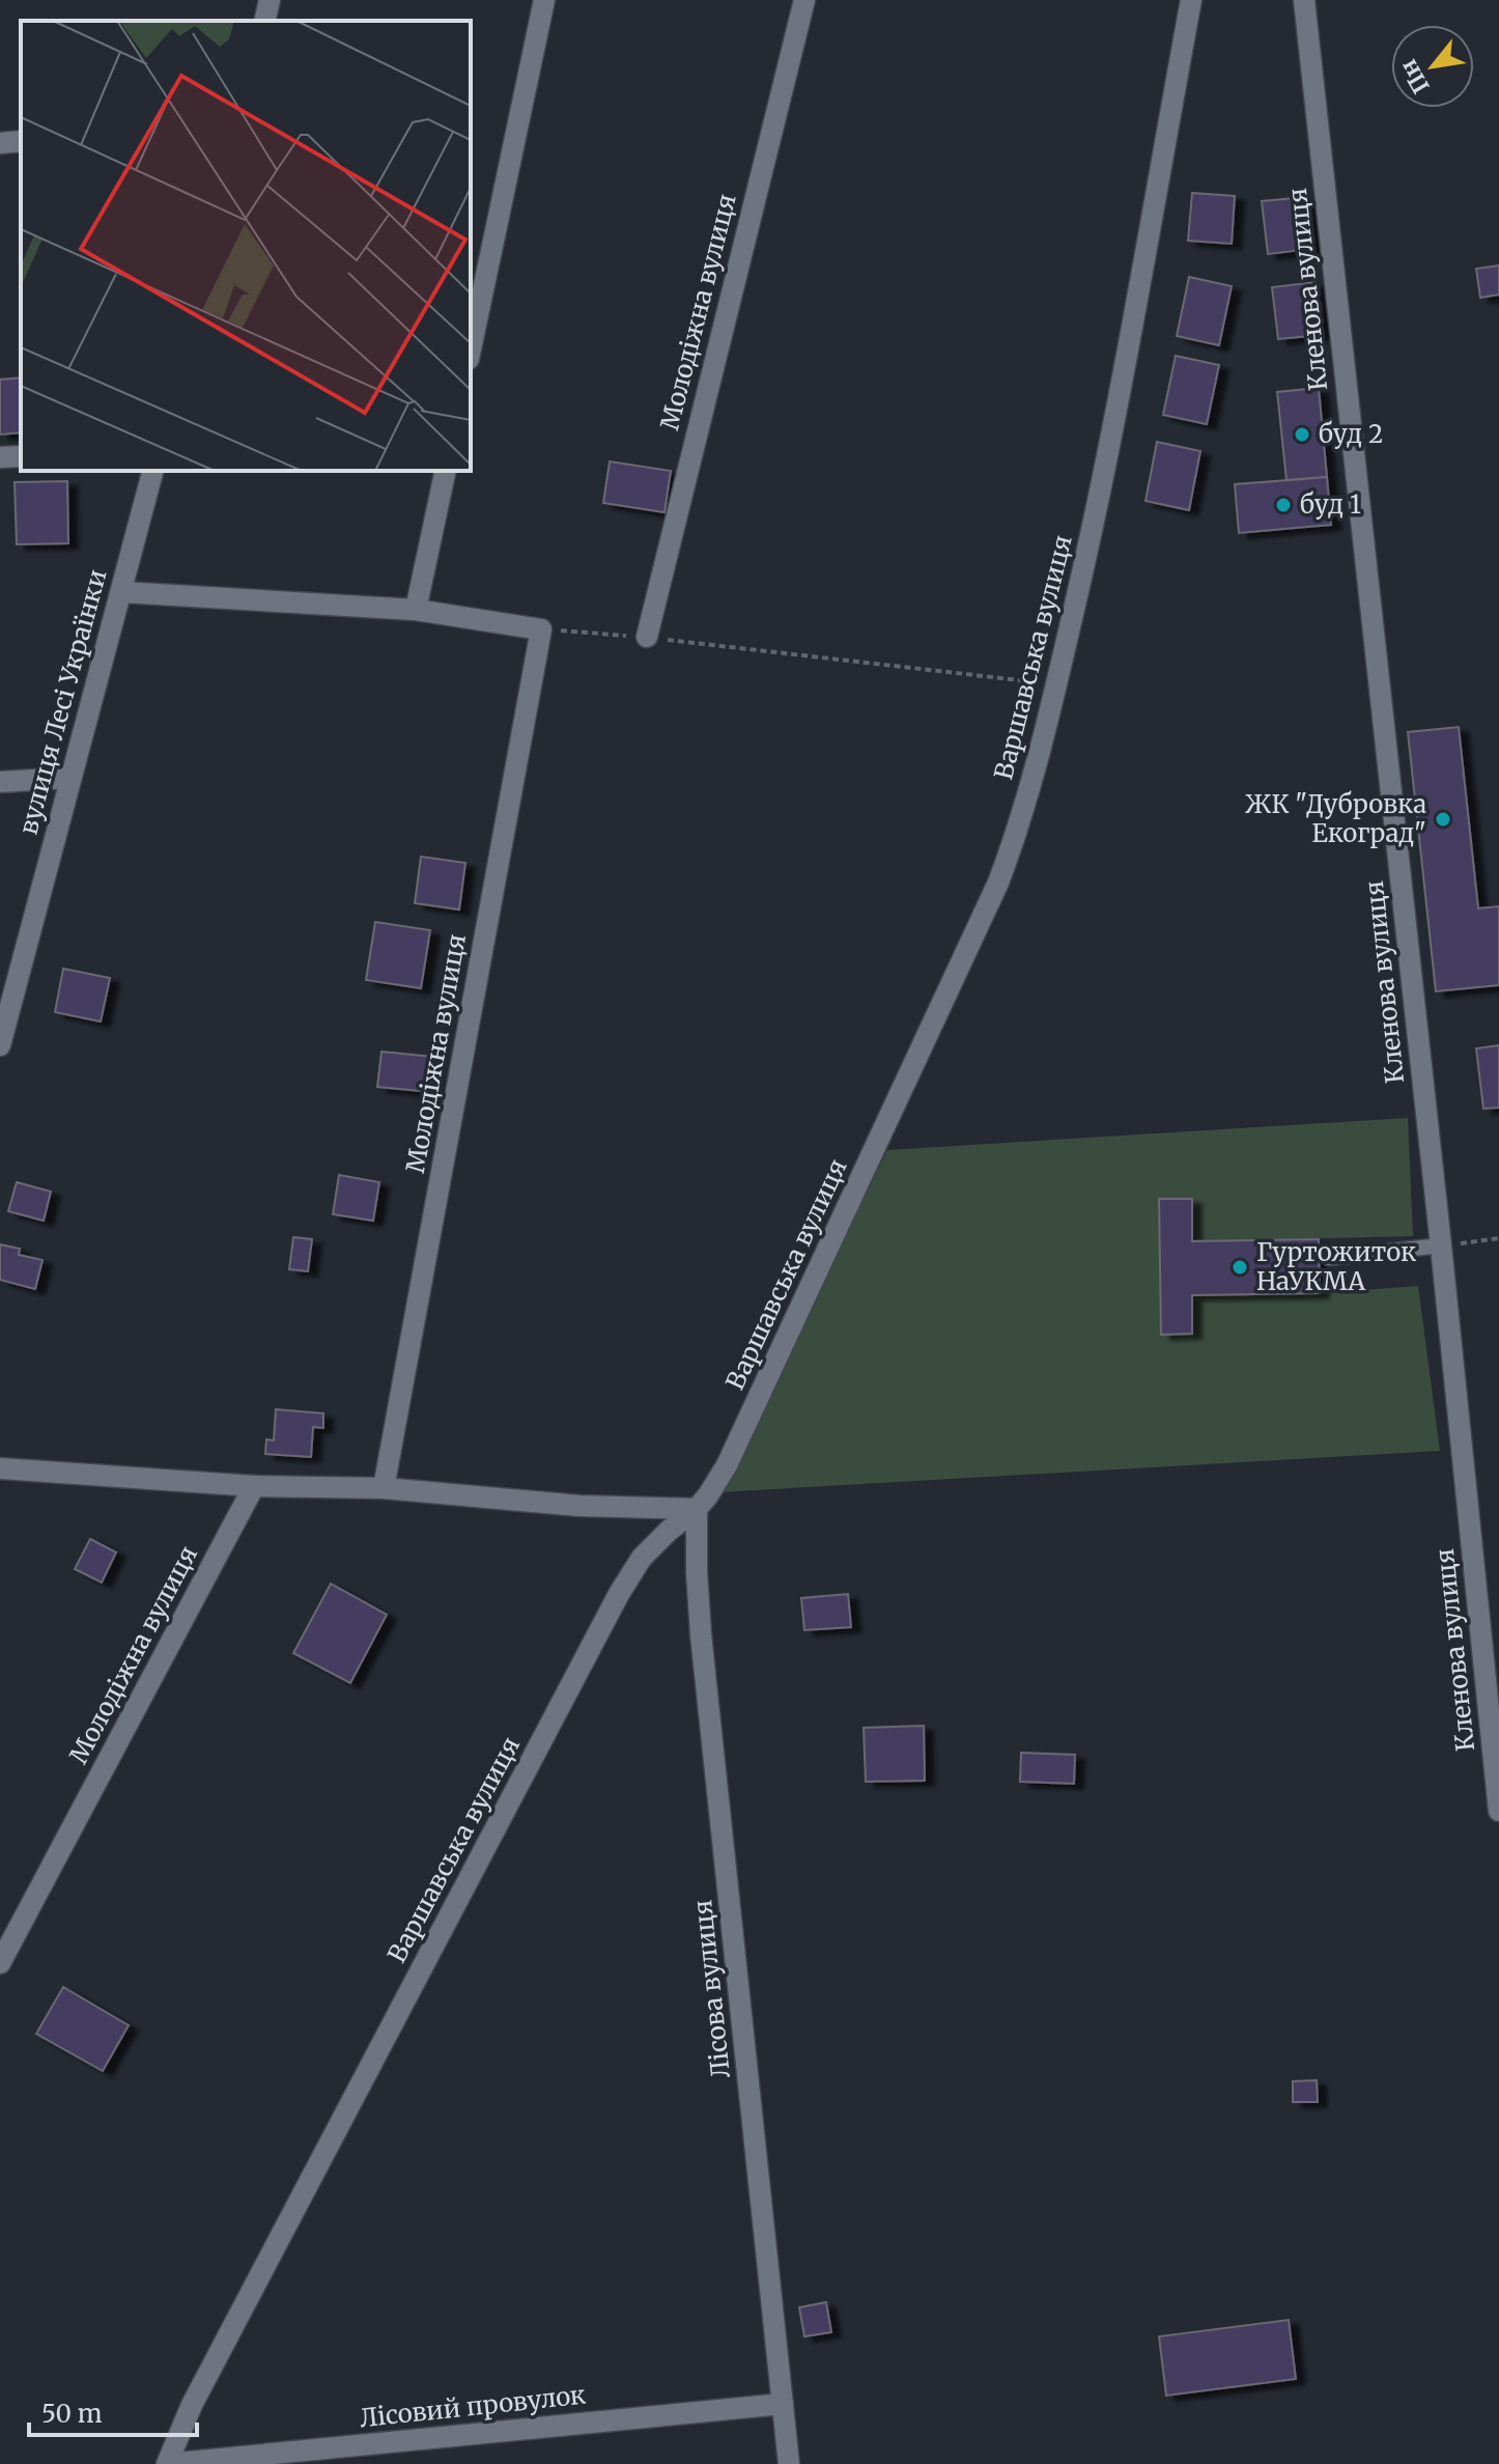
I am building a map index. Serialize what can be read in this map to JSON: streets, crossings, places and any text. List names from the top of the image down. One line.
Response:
{"streets":{"street":["Кленова вулиця","Молодіжна вулиця","Варшавська вулиця","вулиця Лесі Українки","Лісова вулиця","Лісовий провулок"]},"crossings":[["Варшавська вулиця","Лісова вулиця"],["Варшавська вулиця","Лісовий провулок"],["Лісова вулиця","Лісовий провулок"]],"places":["буд 2","буд 1","ЖК \"Дубровка Екоград\"","Гуртожиток НаУКМА"],"scale_bar":"50 m","north":"bottom left"}
